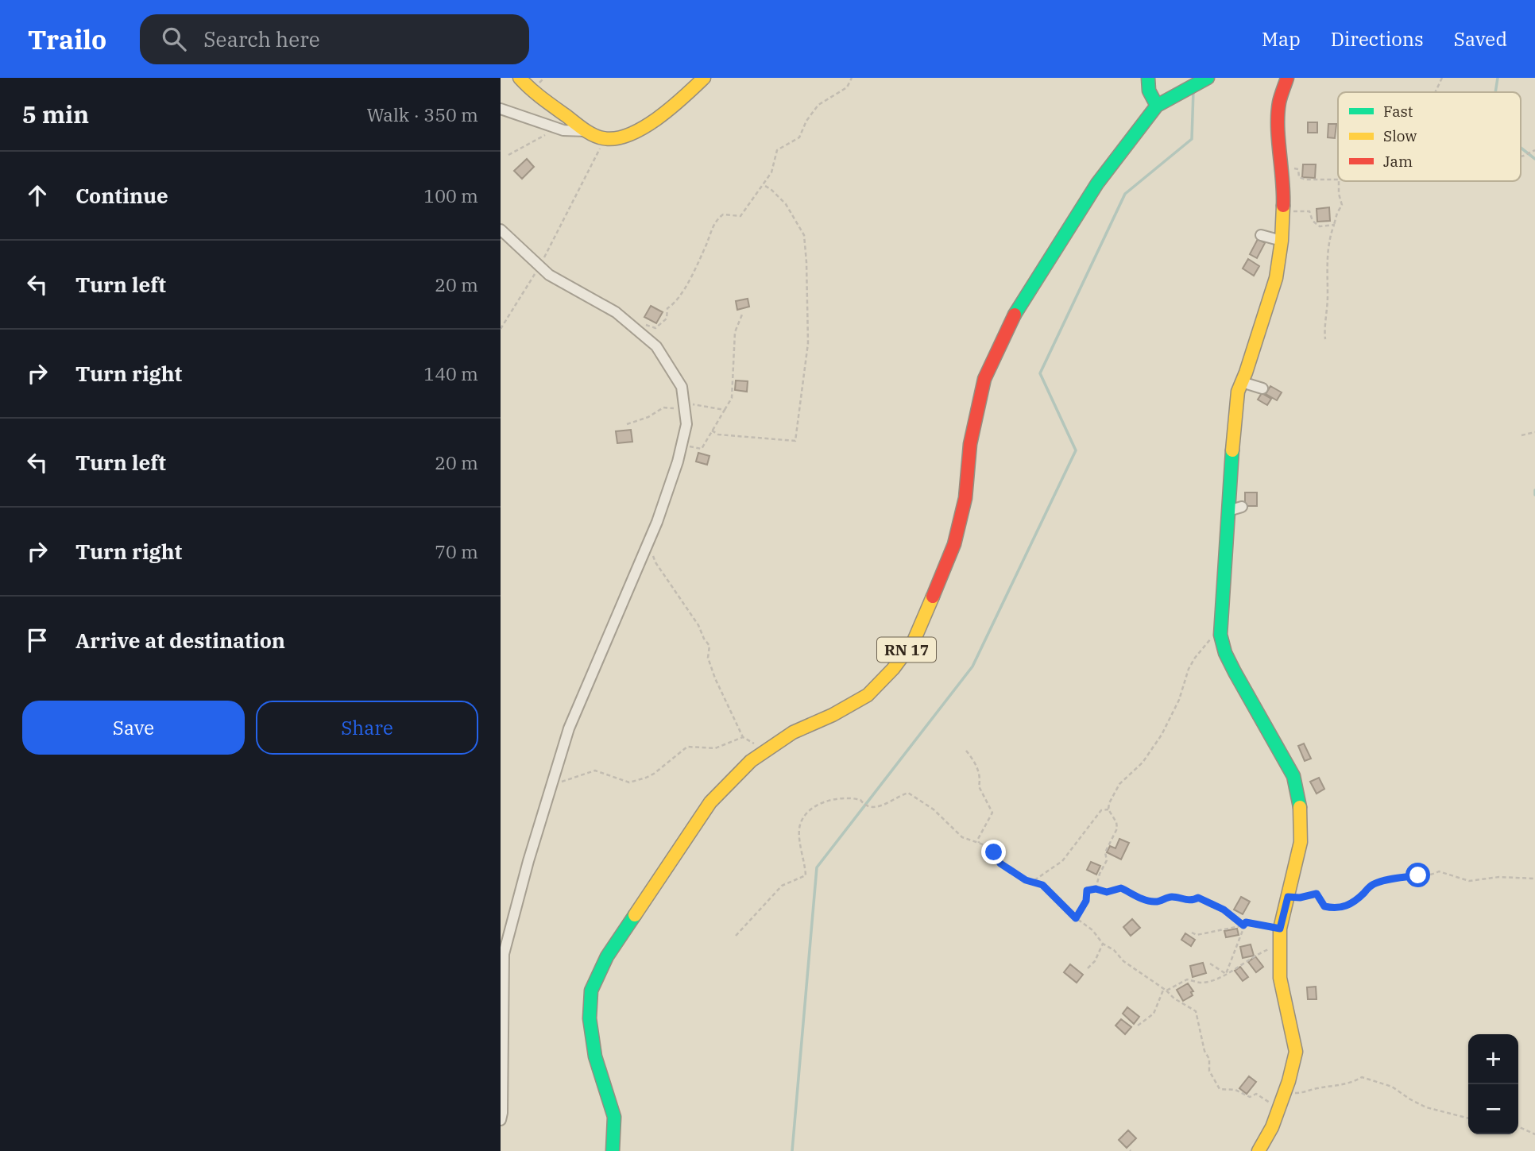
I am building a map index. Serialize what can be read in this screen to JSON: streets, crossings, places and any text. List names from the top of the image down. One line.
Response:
{"streets":{"main road":["RN 17"]},"legend":["Fast","Slow","Jam"],"page":{"header":"Trailo","search":"Search here","nav":["Map","Directions","Saved"],"heading":["5 min","Walk · 350 m"],"list":[["Continue","100 m"],["Turn left","20 m"],["Turn right","140 m"],["Turn left","20 m"],["Turn right","70 m"],"Arrive at destination"],"buttons":["Save","Share"],"map_buttons":["+","−"]}}
